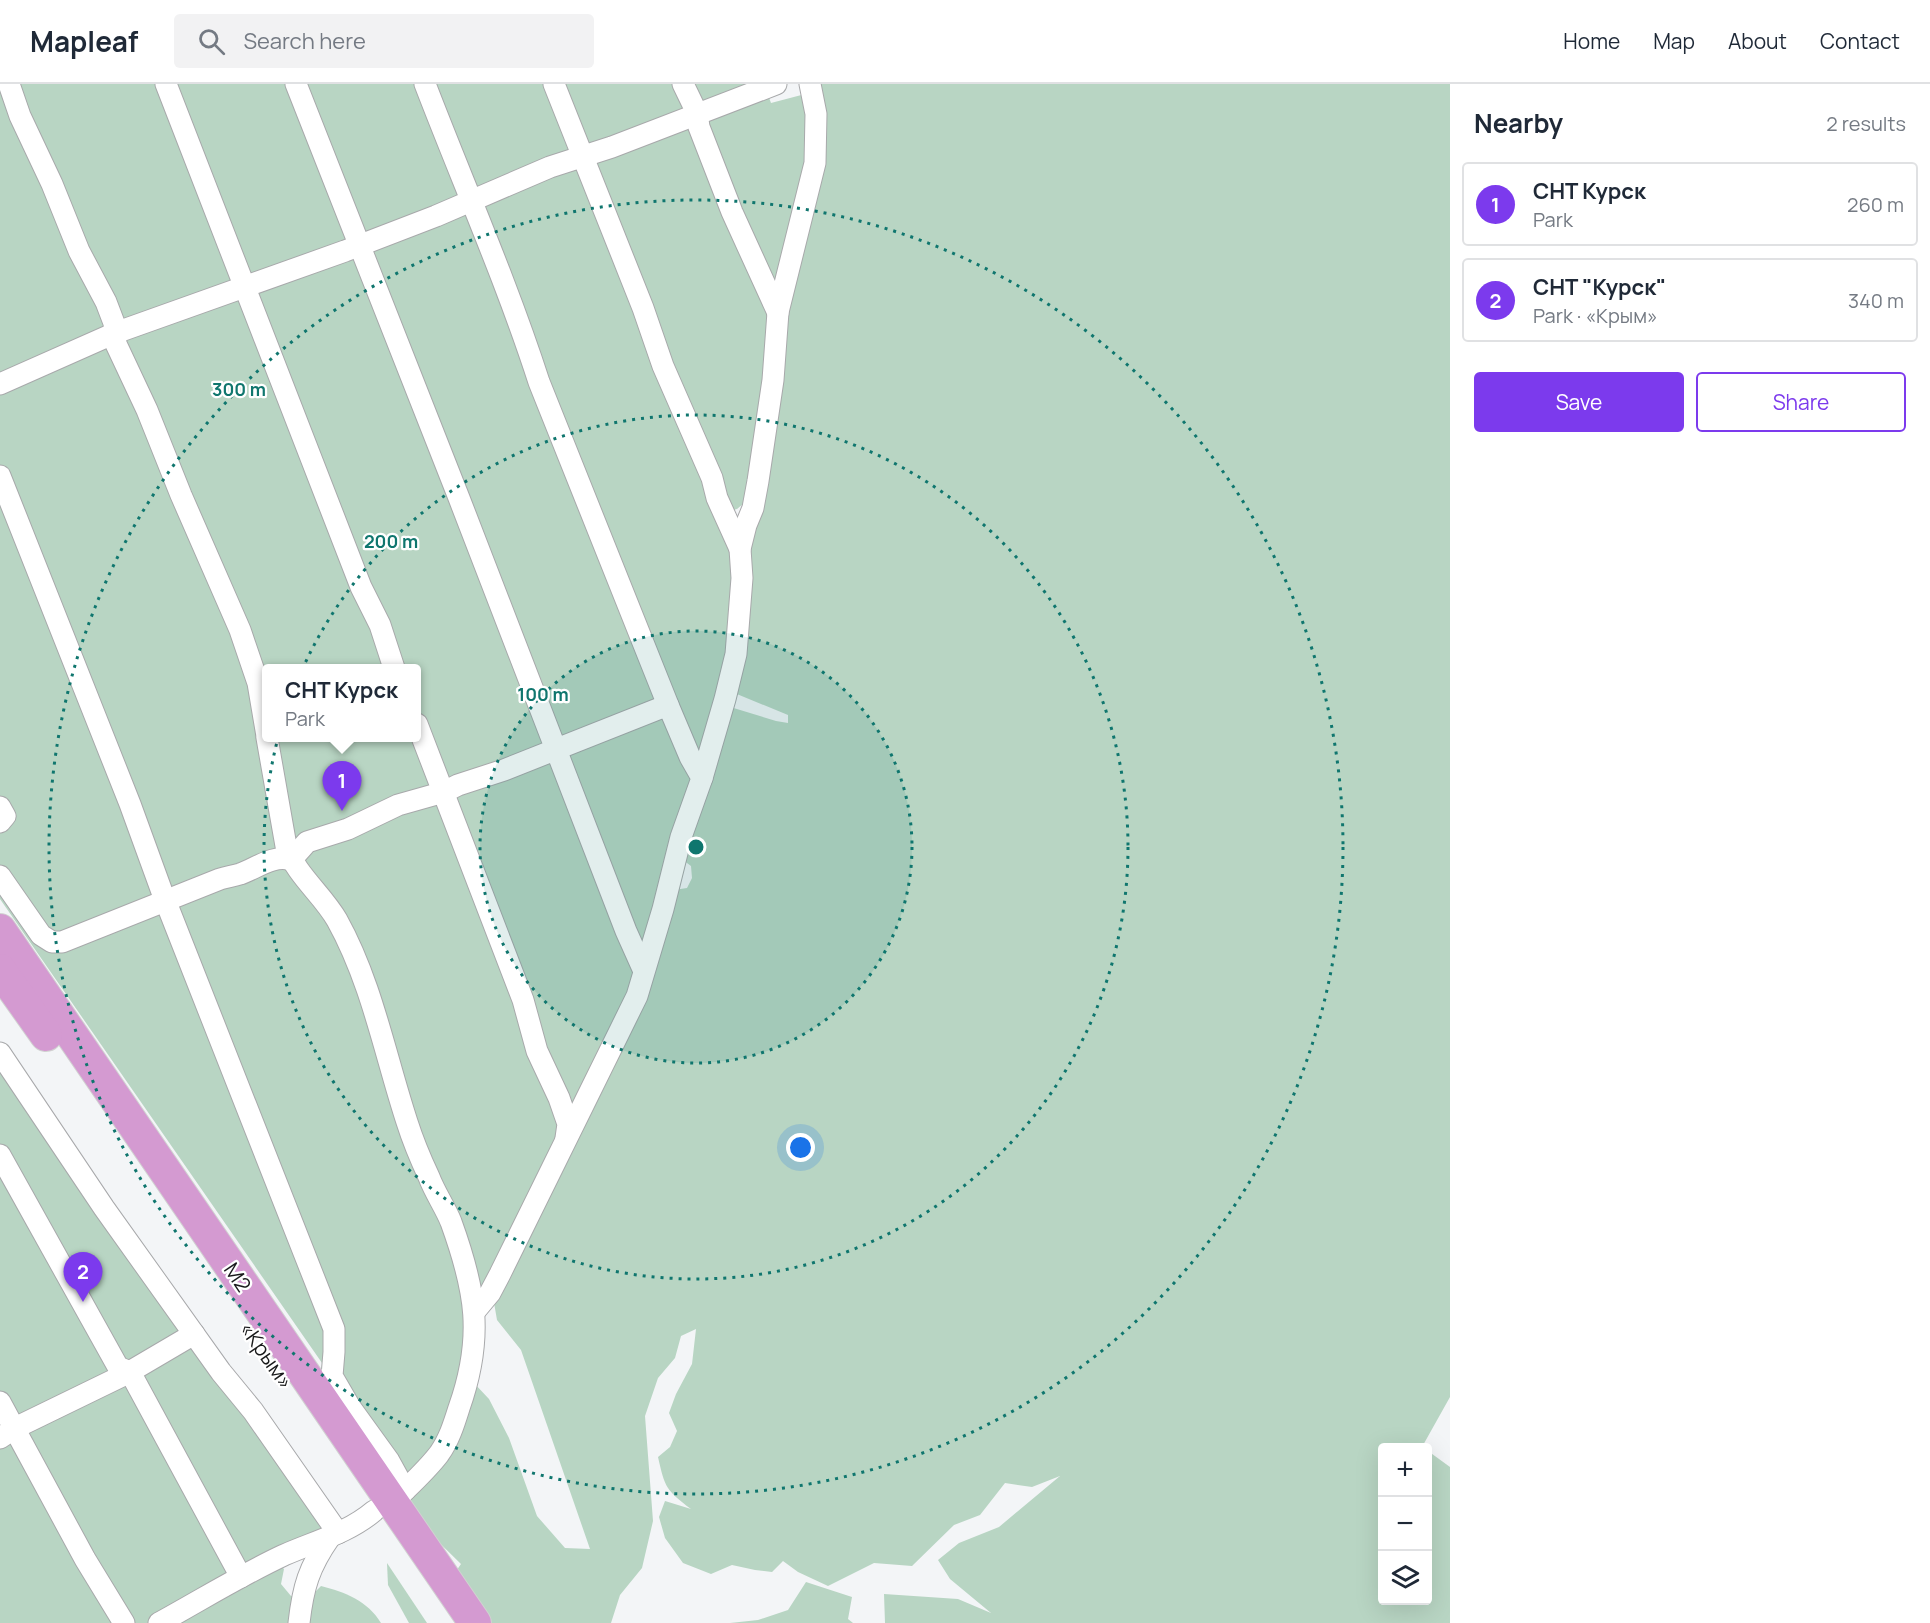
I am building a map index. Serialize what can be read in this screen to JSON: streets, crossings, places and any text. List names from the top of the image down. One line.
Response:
{"streets":{"highway":["М2","«Крым»"]},"crossings":[["М2","«Крым»"]],"page":{"header":"Mapleaf","search":"Search here","nav":["Home","Map","About","Contact"],"heading":["Nearby","2 results"],"list":[{"mark":"1","name":"СНТ Курск","note":"Park","value":"260 m"},{"mark":"2","name":"СНТ \"Курск\"","note":"Park · «Крым»","value":"340 m"}],"buttons":["Save","Share"],"popup":["СНТ Курск","Park"],"pins":["1","2"],"map_buttons":["+","−"]},"rings":["300 m","200 m","100 m"]}
